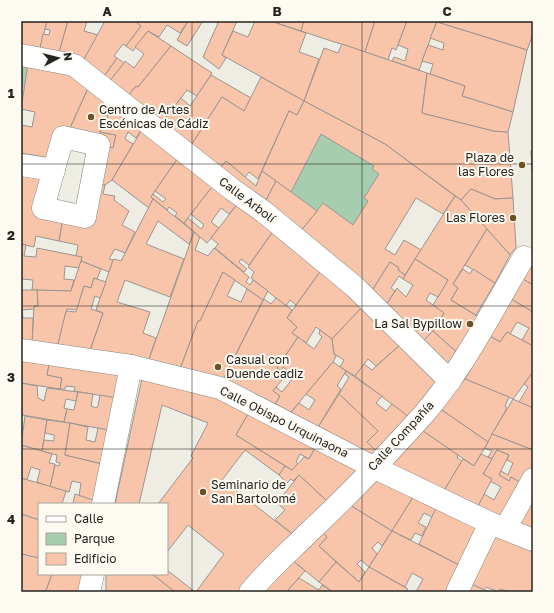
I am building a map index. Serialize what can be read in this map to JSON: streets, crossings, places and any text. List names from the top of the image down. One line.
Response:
{"streets":{"street":["Calle Arbolí","Calle Obispo Urquinaona","Calle Compañía"]},"crossings":[["Calle Arbolí","Calle Compañía"],["Calle Obispo Urquinaona","Calle Compañía"]],"places":["Centro de Artes Escénicas de Cádiz","Plaza de las Flores","Las Flores","La Sal Bypillow","Casual con Duende cadiz","Seminario de San Bartolomé"],"legend":["Calle","Parque","Edificio"],"north":"right","grid":{"columns":["A","B","C"],"rows":["1","2","3","4"]}}
